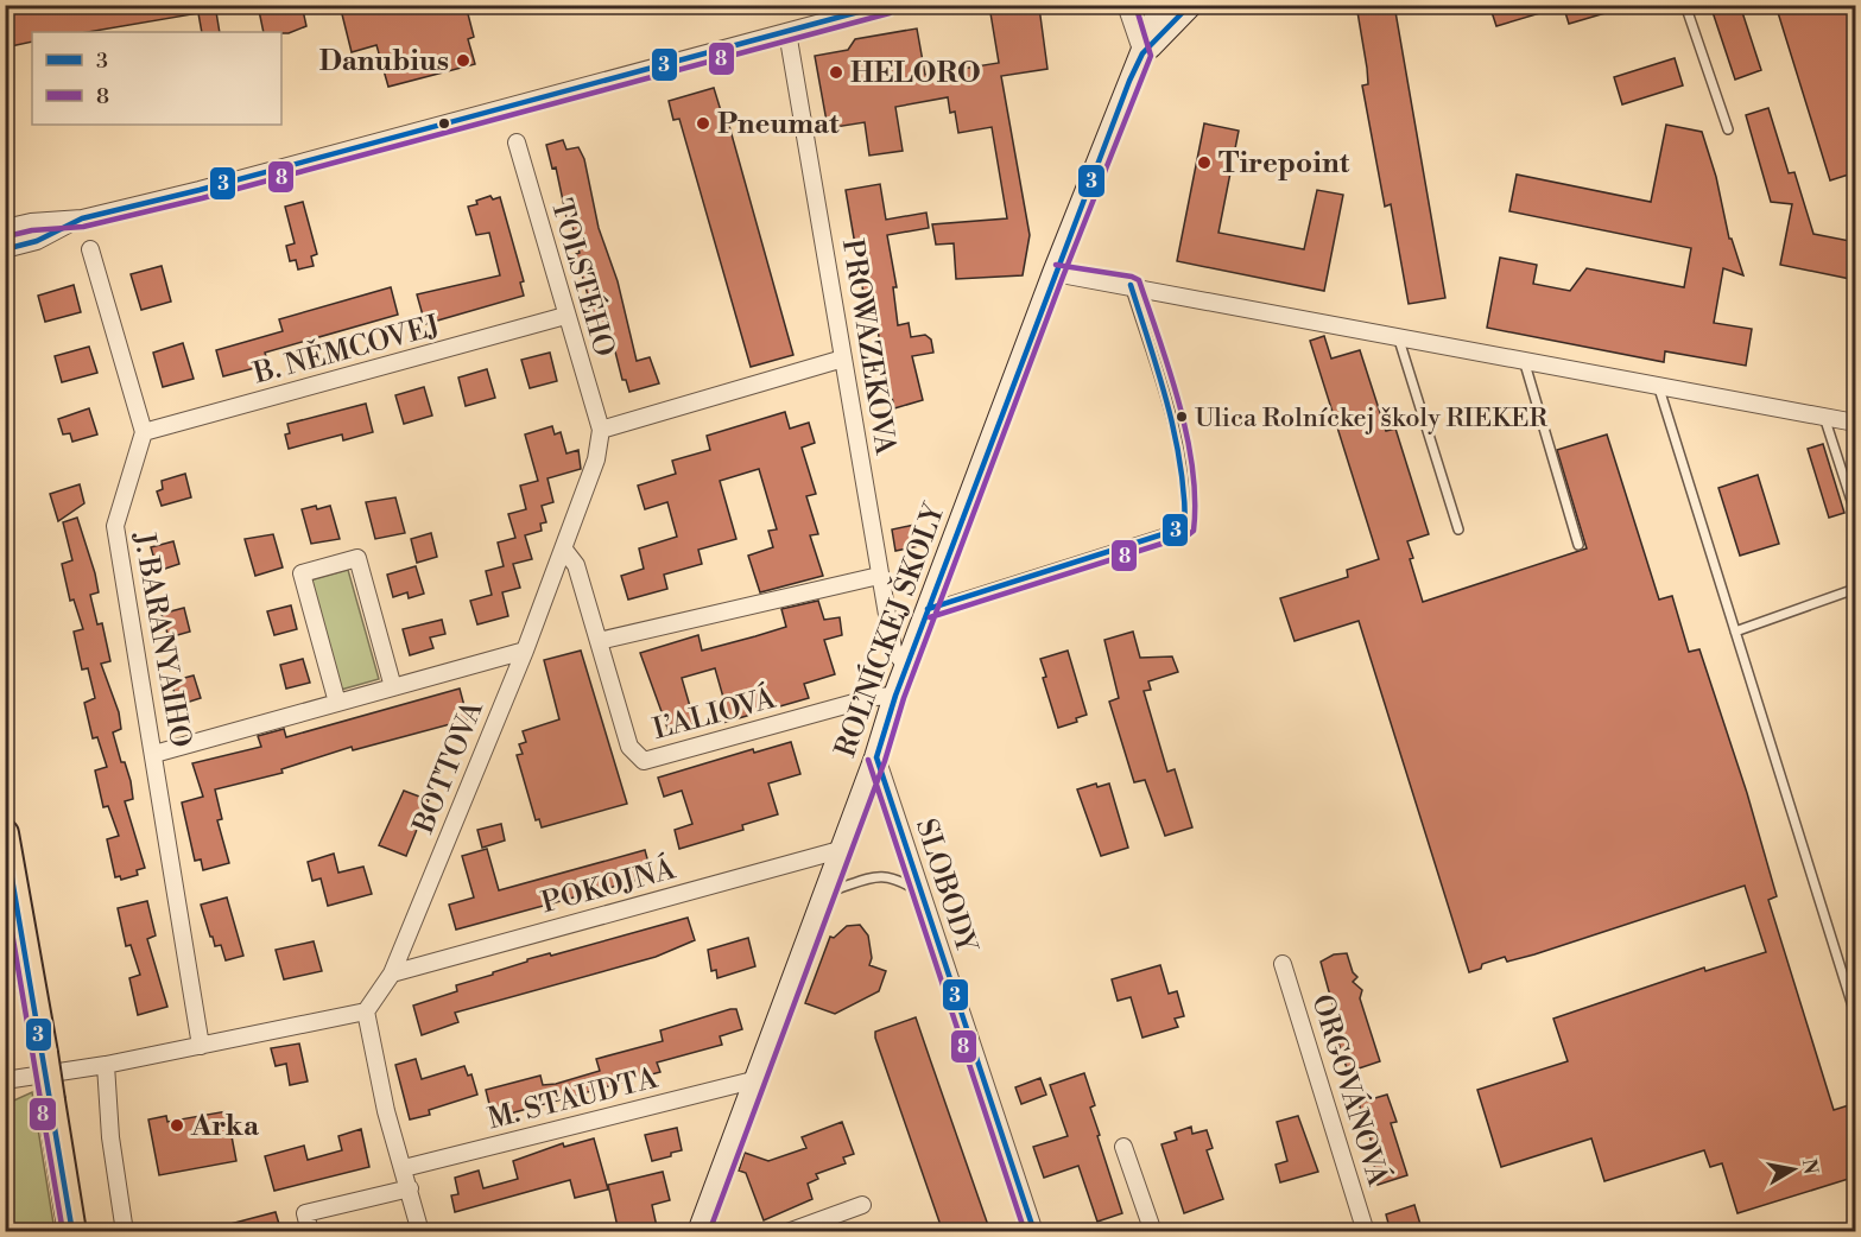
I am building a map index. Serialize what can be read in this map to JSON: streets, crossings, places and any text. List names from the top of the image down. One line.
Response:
{"streets":{"main road":["ROĽNÍCKEJ ŠKOLY"],"street":["TOLSTÉHO","PROWAZEKOVA","B. NĚMCOVEJ","J. BARANYAIHO","ĽALIOVÁ","BOTTOVA","POKOJNÁ","SLOBODY","ORGOVÁNOVÁ","M. STAUDTA"]},"crossings":[["TOLSTÉHO","B. NĚMCOVEJ"],["TOLSTÉHO","BOTTOVA"],["PROWAZEKOVA","ROĽNÍCKEJ ŠKOLY"],["B. NĚMCOVEJ","J. BARANYAIHO"],["ROĽNÍCKEJ ŠKOLY","ĽALIOVÁ"],["ROĽNÍCKEJ ŠKOLY","POKOJNÁ"],["ROĽNÍCKEJ ŠKOLY","SLOBODY"],["ROĽNÍCKEJ ŠKOLY","M. STAUDTA"],["ĽALIOVÁ","BOTTOVA"],["BOTTOVA","POKOJNÁ"]],"places":["Danubius","HELORO","Pneumat","Tirepoint","Ulica Rolníckej školy RIEKER","Arka"],"lines":["transit line 3","transit line 8"],"legend":["3","8"],"north":"right"}
